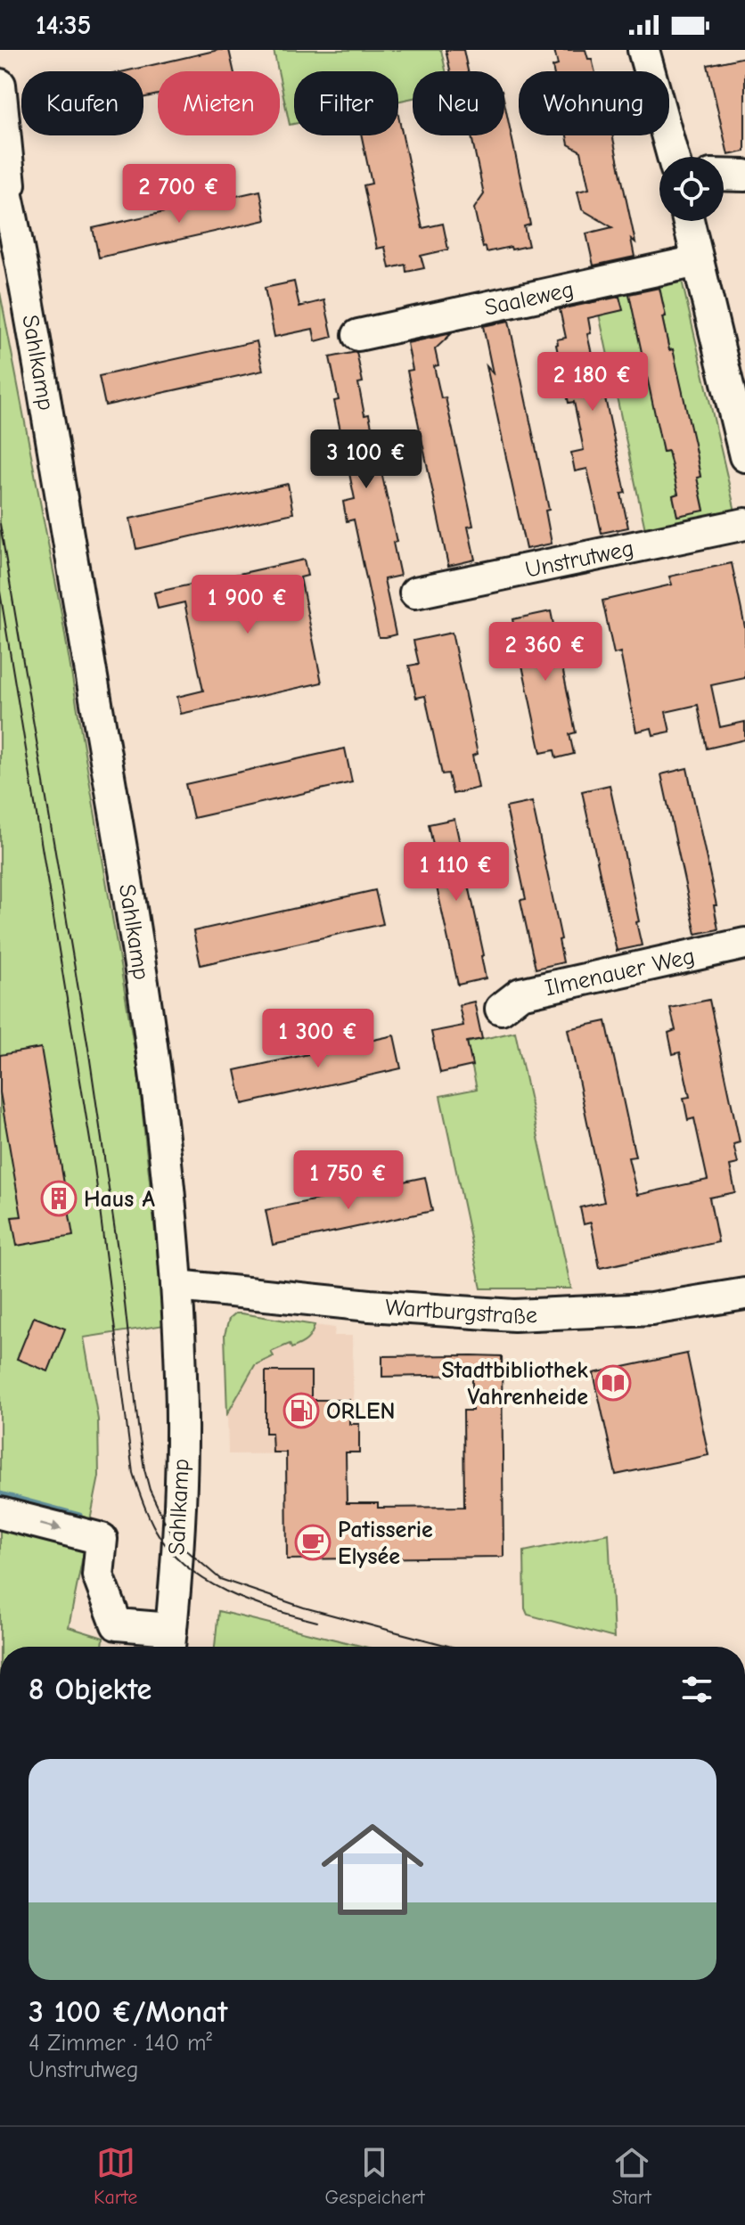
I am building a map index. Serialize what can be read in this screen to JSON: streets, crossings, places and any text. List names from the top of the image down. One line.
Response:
{"streets":{"street":["Saaleweg","Sahlkamp","Unstrutweg","Ilmenauer Weg","Wartburgstraße"]},"crossings":[["Sahlkamp","Wartburgstraße"]],"places":{"building":["Haus A"],"library":["Stadtbibliothek Vahrenheide"],"fuel station":["ORLEN"],"cafe":["Patisserie Elysée"]},"page":{"status":"14:35","chip":["Kaufen","Mieten","Filter","Neu","Wohnung"],"price":["2 700 €","2 180 €","3 100 €","1 900 €","2 360 €","1 110 €","1 300 €","1 750 €"],"heading":"8 Objekte","list":[{"name":"3 100 €/Monat","note":"4 Zimmer · 140 m² · Unstrutweg"}],"tabs":["Karte","Gespeichert","Start"]}}
